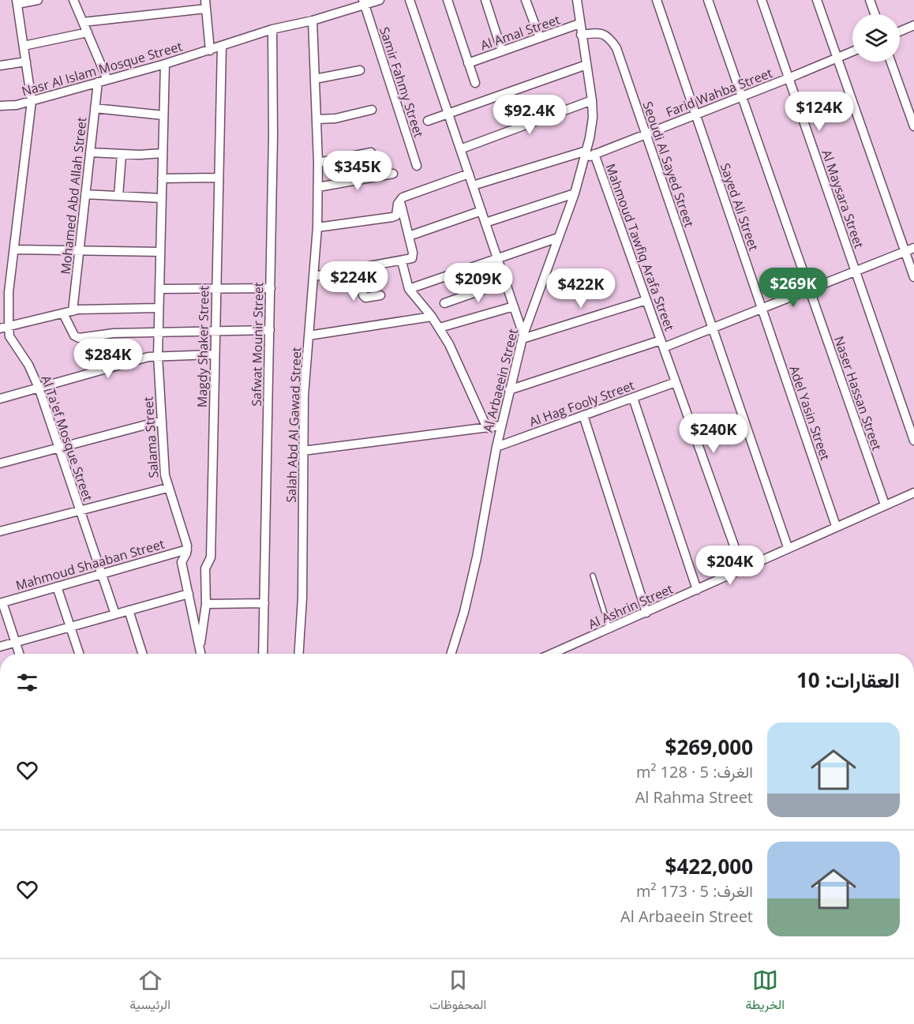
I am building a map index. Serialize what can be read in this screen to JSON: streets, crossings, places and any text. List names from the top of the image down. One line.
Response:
{"streets":{"street":["Al Amal Street","Nasr Al Islam Mosque Street","Samir Fahmy Street","Farid Wahba Street","Seoudi Al Sayed Street","Mohamed Abd Allah Street","Al Maysara Street","Sayed Ali Street","Mahmoud Tawfiq Arafa Street","Safwat Mounir Street","Magdy Shaker Street","Al Arbaeein Street","Naser Hassan Street","Al Hag Fooly Street","Adel Yasin Street","Salah Abd Al Gawad Street","Salama Street","Al Ta'ef Mosque Street","Mahmoud Shaaban Street","Al Ashrin Street"]},"crossings":[["Al Amal Street","Al Arbaeein Street"],["Nasr Al Islam Mosque Street","Samir Fahmy Street"],["Nasr Al Islam Mosque Street","Mohamed Abd Allah Street"],["Nasr Al Islam Mosque Street","Safwat Mounir Street"],["Nasr Al Islam Mosque Street","Magdy Shaker Street"],["Nasr Al Islam Mosque Street","Salah Abd Al Gawad Street"],["Nasr Al Islam Mosque Street","Salama Street"],["Nasr Al Islam Mosque Street","Al Ta'ef Mosque Street"],["Farid Wahba Street","Seoudi Al Sayed Street"],["Farid Wahba Street","Al Maysara Street"],["Farid Wahba Street","Sayed Ali Street"],["Farid Wahba Street","Mahmoud Tawfiq Arafa Street"],["Farid Wahba Street","Al Arbaeein Street"],["Farid Wahba Street","Naser Hassan Street"],["Seoudi Al Sayed Street","Al Arbaeein Street"],["Seoudi Al Sayed Street","Al Ashrin Street"],["Sayed Ali Street","Adel Yasin Street"],["Mahmoud Tawfiq Arafa Street","Al Arbaeein Street"],["Mahmoud Tawfiq Arafa Street","Al Hag Fooly Street"],["Mahmoud Tawfiq Arafa Street","Al Ashrin Street"],["Magdy Shaker Street","Salama Street"],["Al Arbaeein Street","Al Hag Fooly Street"],["Naser Hassan Street","Al Ashrin Street"],["Adel Yasin Street","Al Ashrin Street"],["Salama Street","Mahmoud Shaaban Street"],["Al Ta'ef Mosque Street","Mahmoud Shaaban Street"]],"page":{"price":["$124K","$92.4K","$345K","$224K","$209K","$269K","$422K","$284K","$240K","$204K"],"heading":"العقارات: 10","list":[{"name":"$269,000","note":"الغرف: 5 · 128 m² · Al Rahma Street"},{"name":"$422,000","note":"الغرف: 5 · 173 m² · Al Arbaeein Street"}],"tabs":["الخريطة","المحفوظات","الرئيسية"]}}
